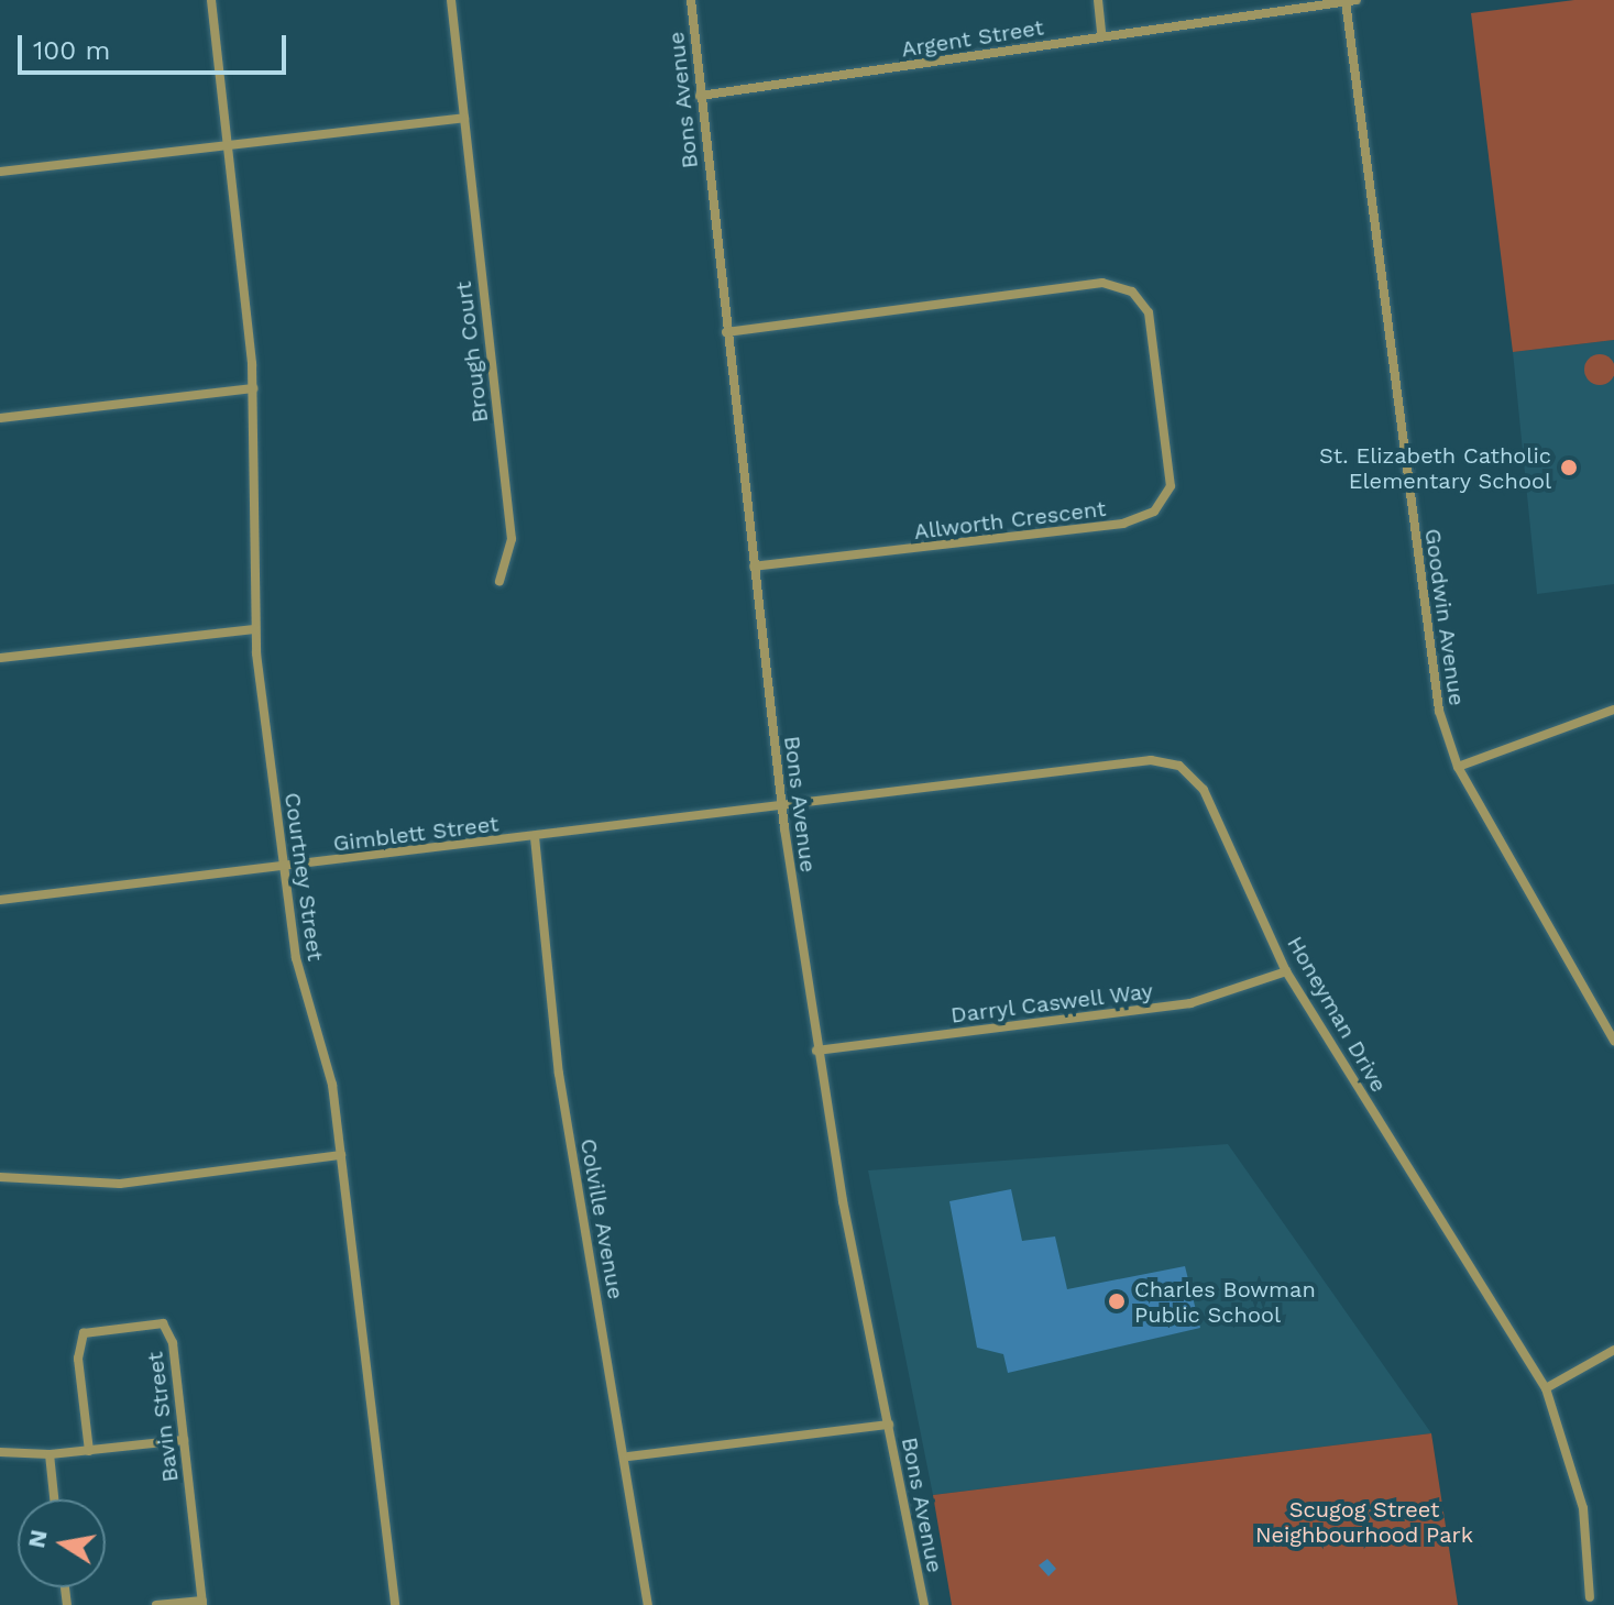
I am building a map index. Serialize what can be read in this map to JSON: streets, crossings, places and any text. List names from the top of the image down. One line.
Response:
{"streets":{"street":["Argent Street","Bons Avenue","Brough Court","Allworth Crescent","Goodwin Avenue","Gimblett Street","Courtney Street","Darryl Caswell Way","Honeyman Drive","Colville Avenue","Bavin Street"]},"crossings":[["Argent Street","Bons Avenue"],["Argent Street","Goodwin Avenue"],["Bons Avenue","Allworth Crescent"],["Bons Avenue","Gimblett Street"],["Bons Avenue","Darryl Caswell Way"],["Bons Avenue","Honeyman Drive"],["Gimblett Street","Courtney Street"],["Gimblett Street","Honeyman Drive"],["Gimblett Street","Colville Avenue"],["Darryl Caswell Way","Honeyman Drive"]],"parks":["Scugog Street Neighbourhood Park"],"places":["St. Elizabeth Catholic Elementary School","Charles Bowman Public School"],"scale_bar":"100 m","north":"left"}
